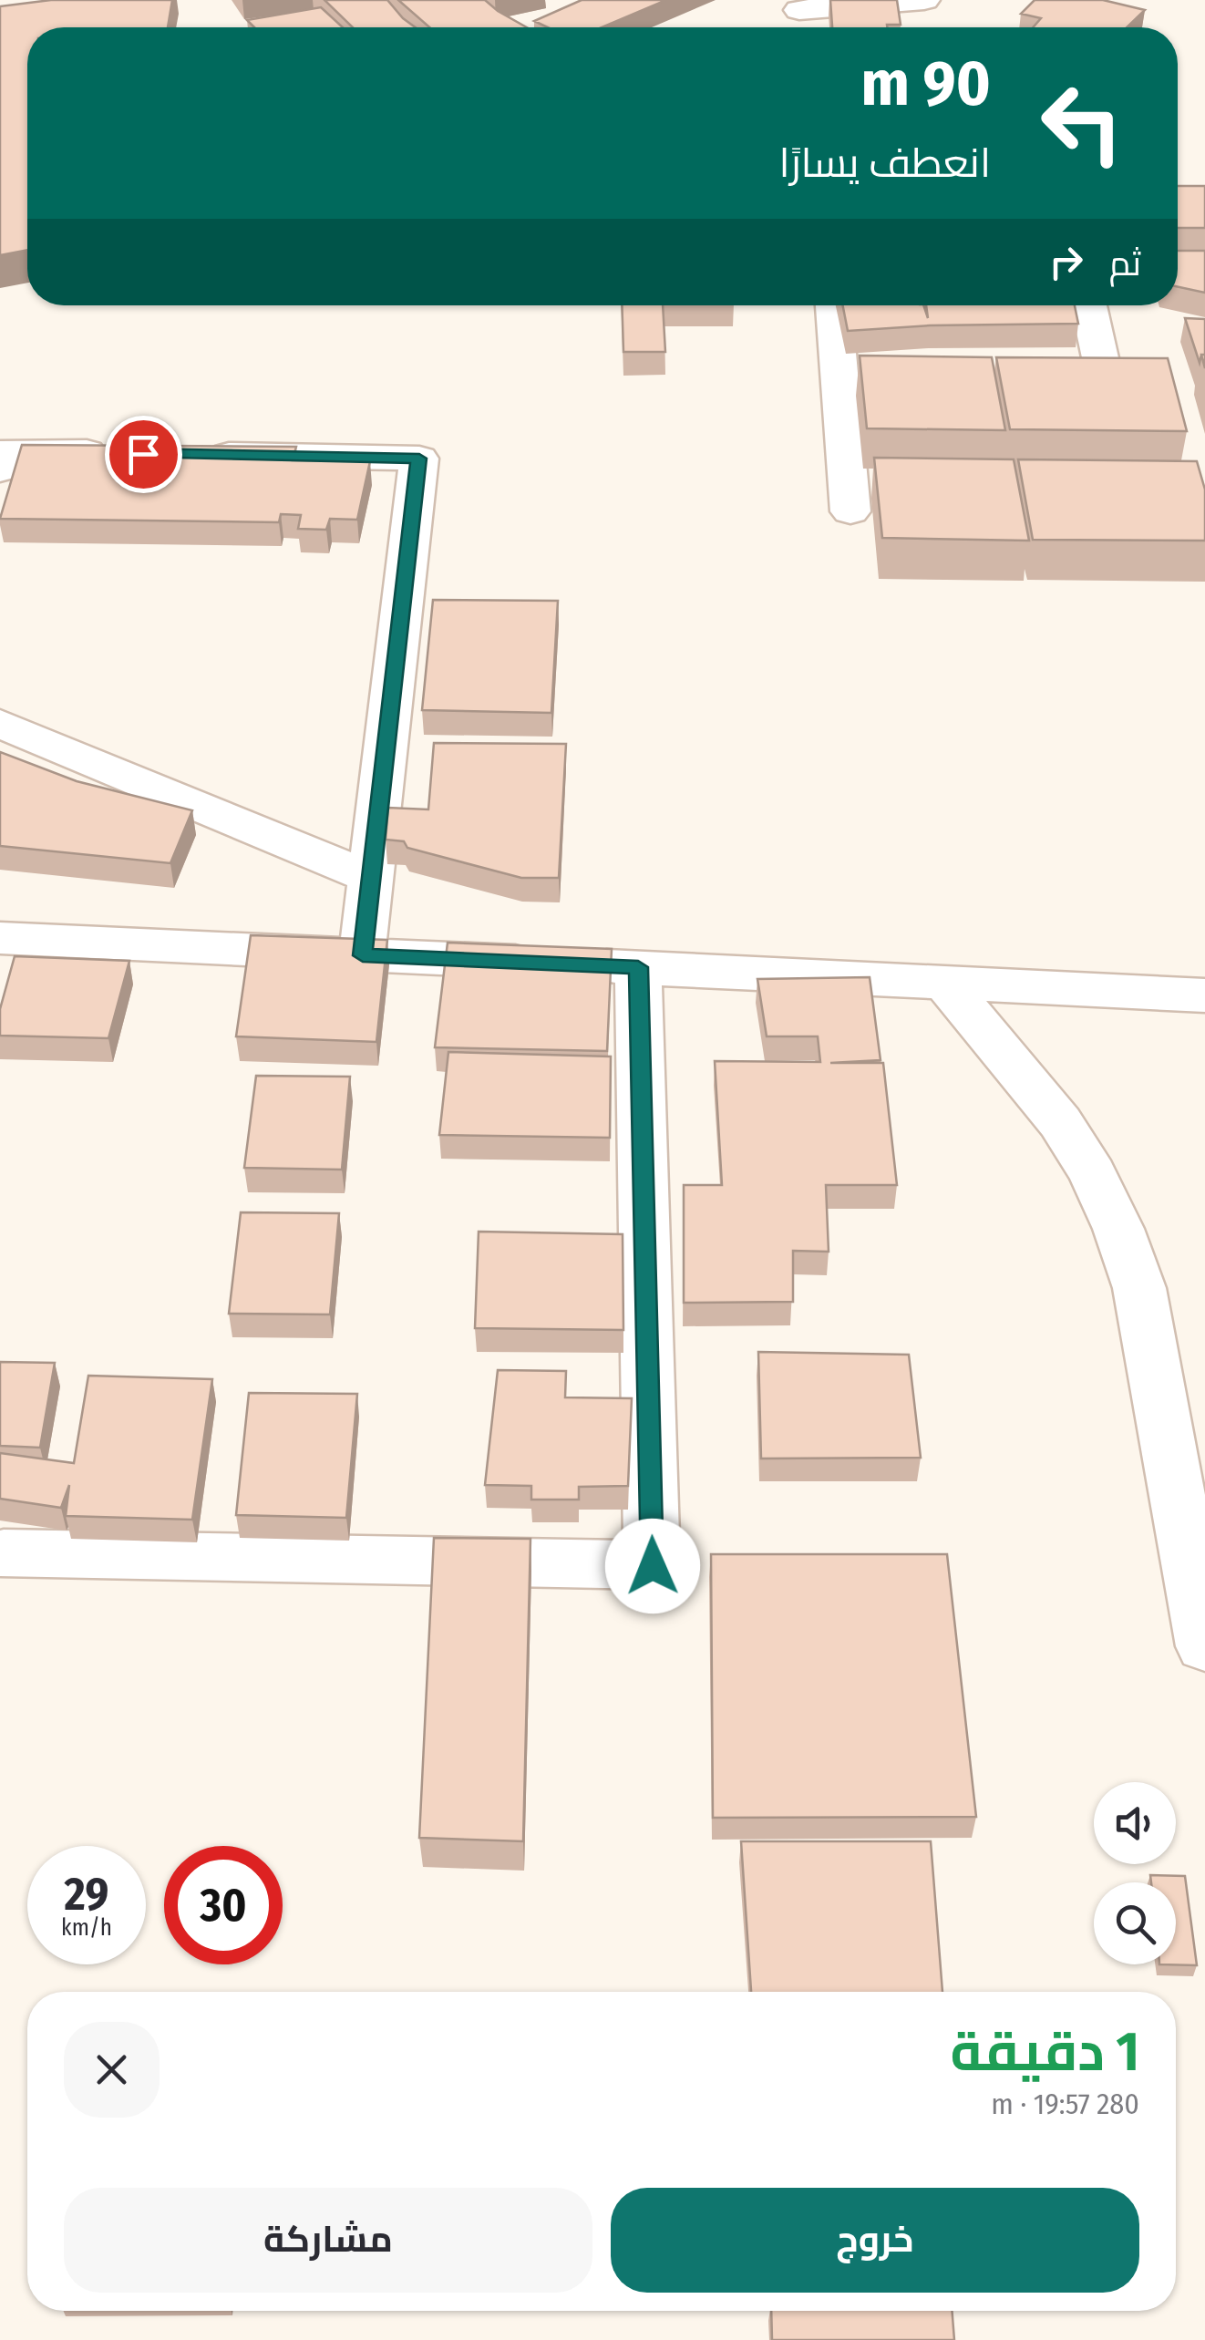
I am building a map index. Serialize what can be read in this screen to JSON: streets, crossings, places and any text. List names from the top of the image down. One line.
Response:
{"page":{"turn":["90 m","انعطف يسارًا"],"then":"ثم","speed":"29 km/h","limit":"30","heading":["1 دقيقة","280 m · 19:57"],"buttons":["خروج","مشاركة"]}}
